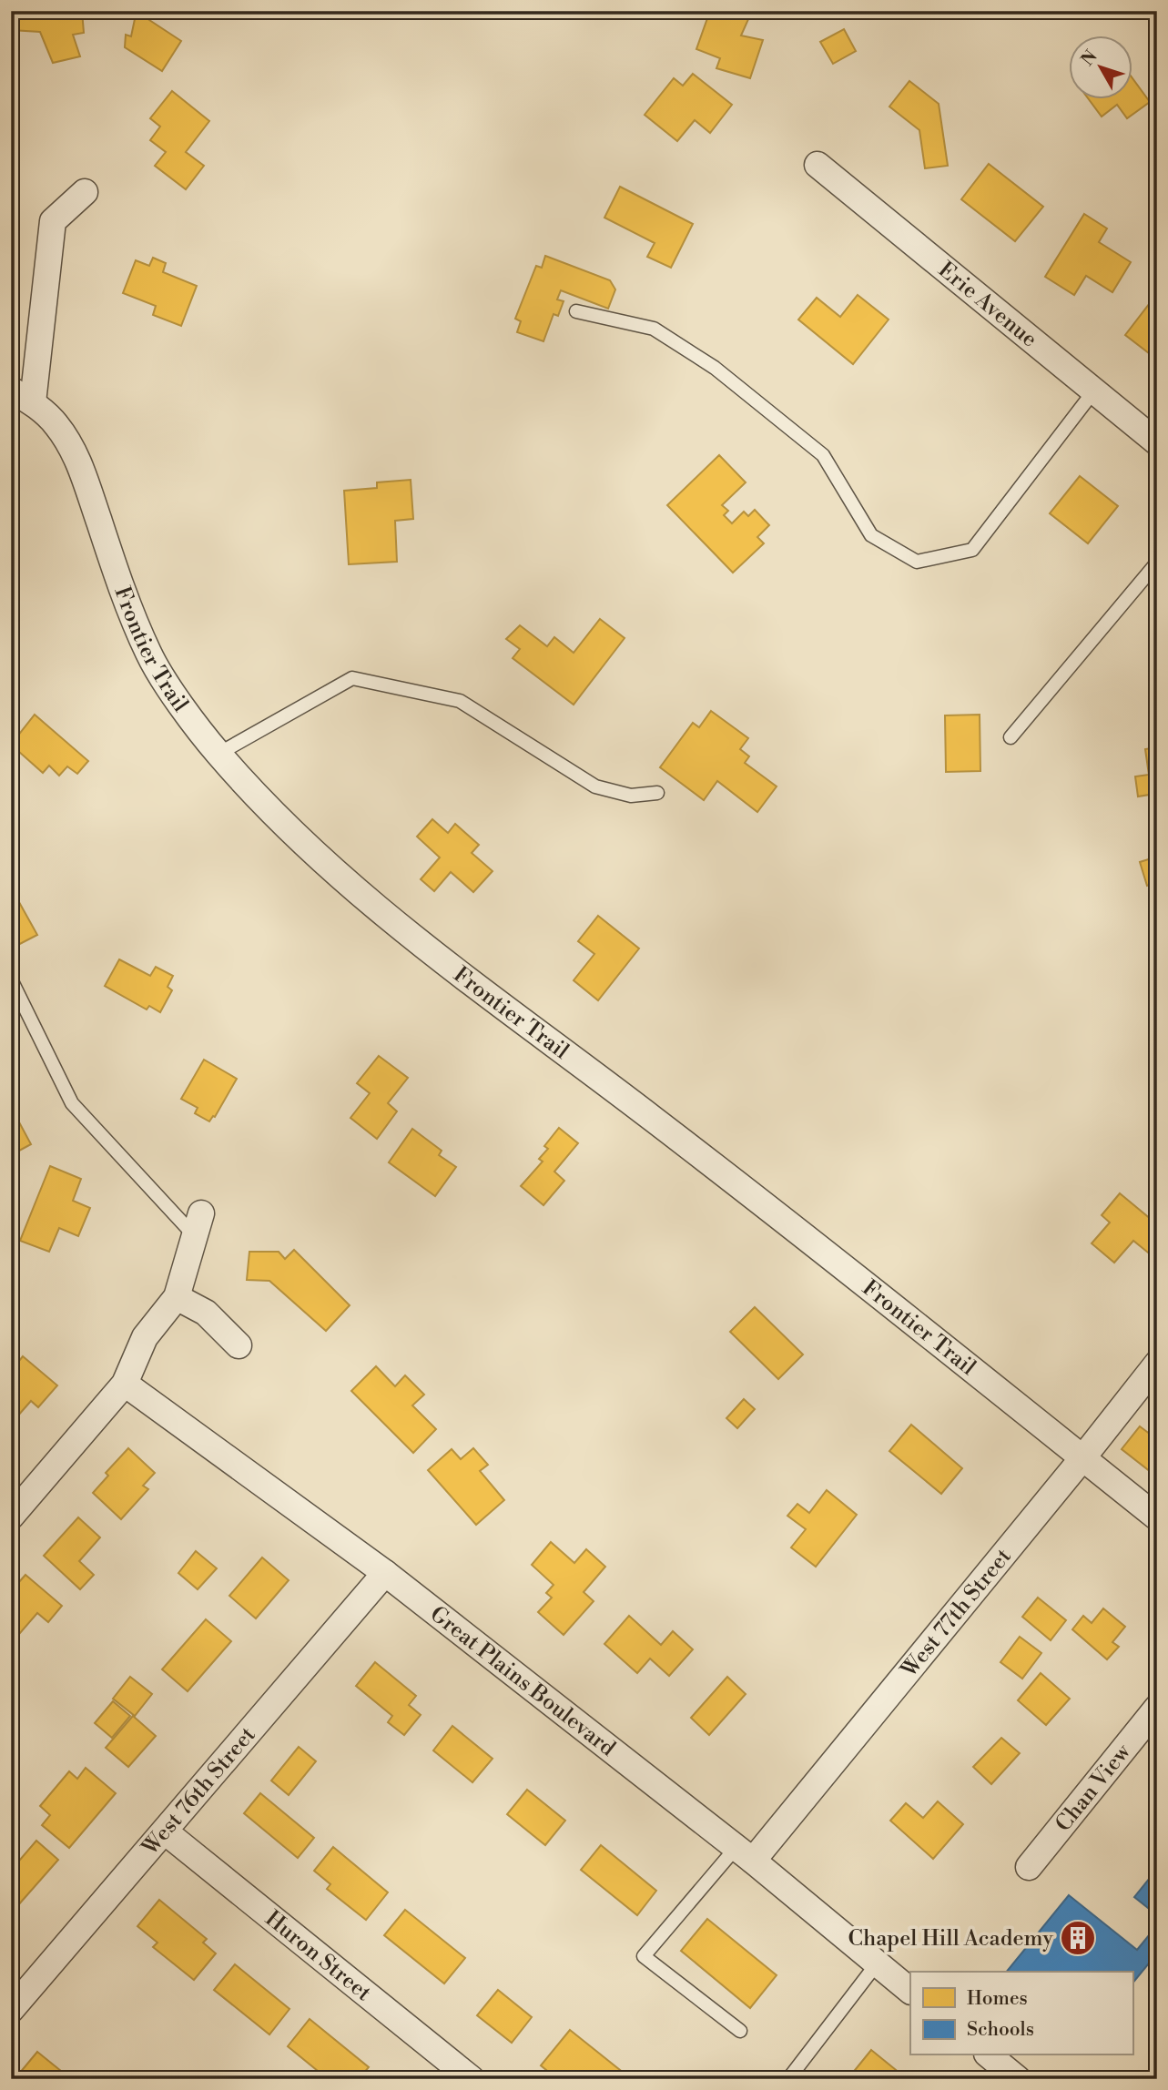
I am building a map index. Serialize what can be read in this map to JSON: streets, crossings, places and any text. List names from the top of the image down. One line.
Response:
{"streets":{"street":["Erie Avenue","Frontier Trail","West 77th Street","Great Plains Boulevard","Chan View","West 76th Street","Huron Street"]},"crossings":[["Frontier Trail","West 77th Street"],["West 77th Street","Great Plains Boulevard"],["Great Plains Boulevard","West 76th Street"],["West 76th Street","Huron Street"]],"places":{"building":["Chapel Hill Academy"]},"legend":["Homes","Schools"],"north":"top left"}
